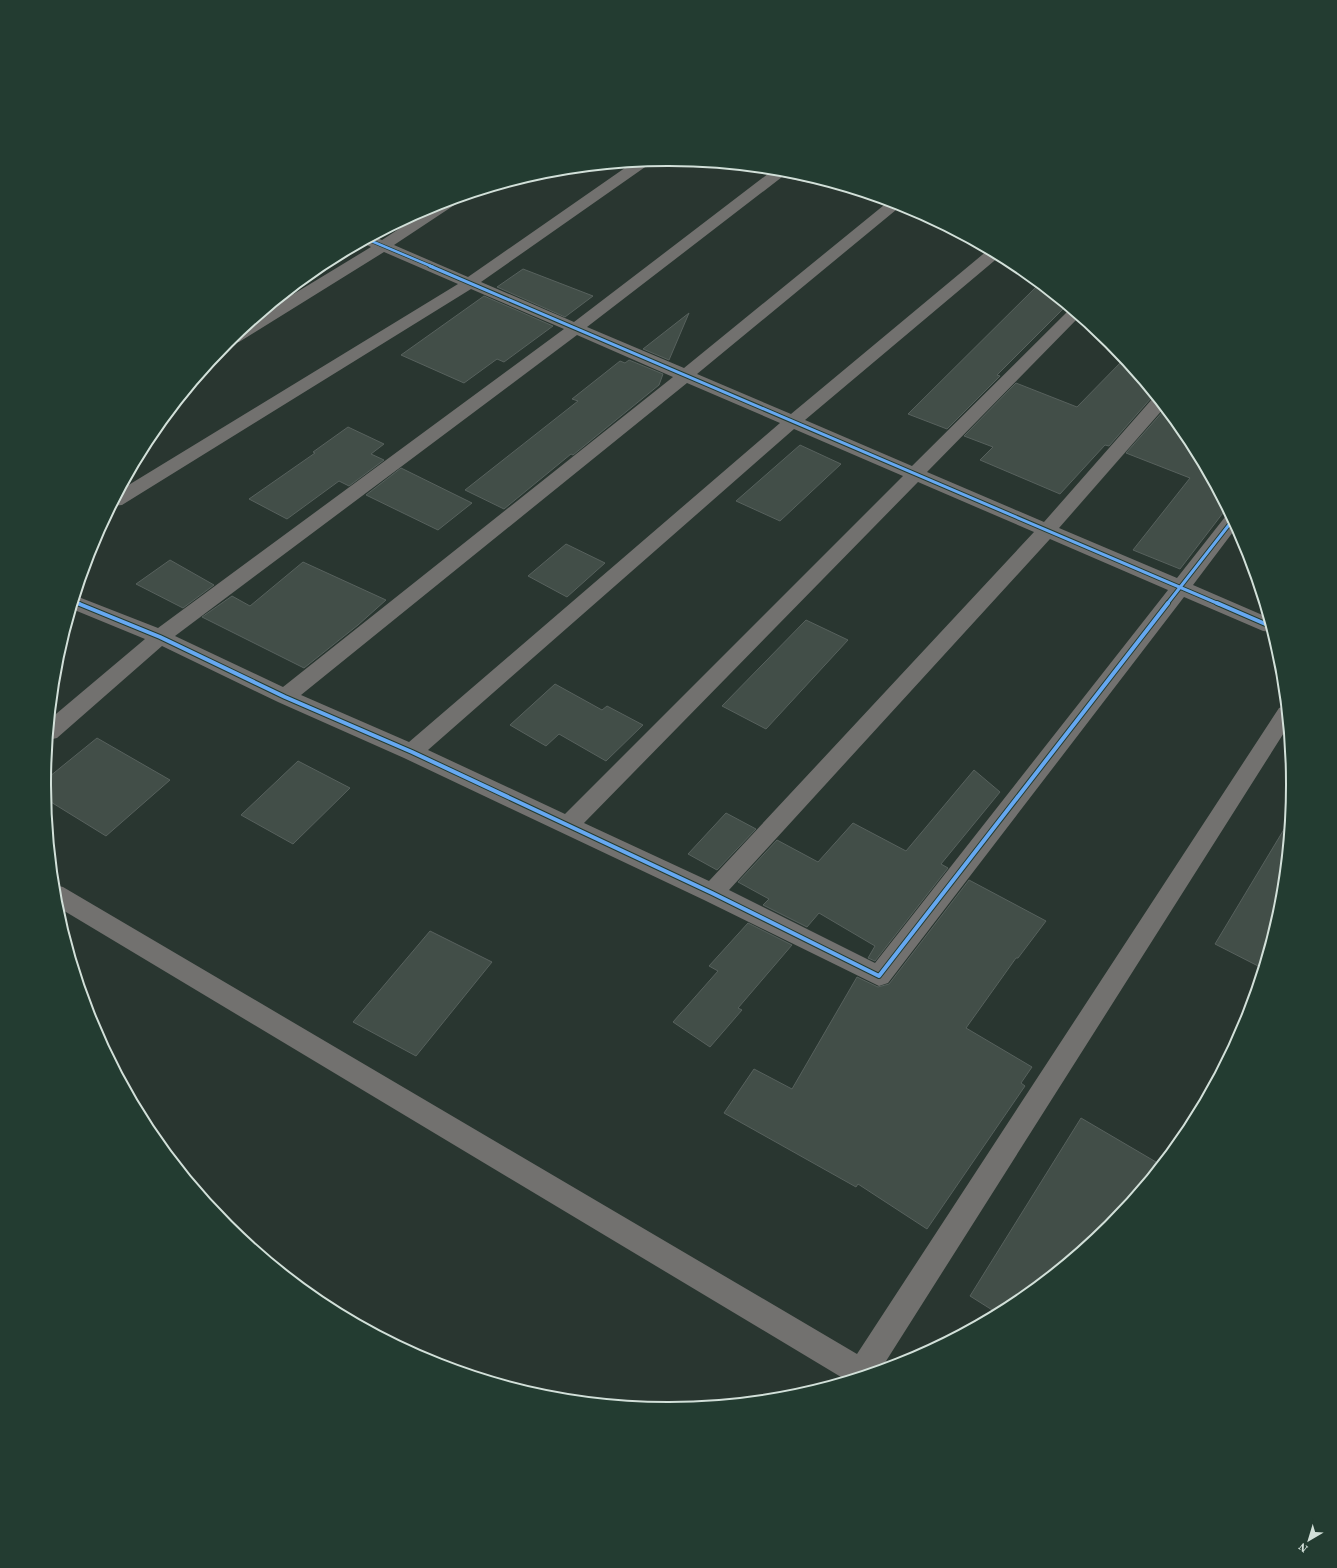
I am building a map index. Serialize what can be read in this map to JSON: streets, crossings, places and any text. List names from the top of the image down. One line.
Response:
{"north":"bottom left"}
